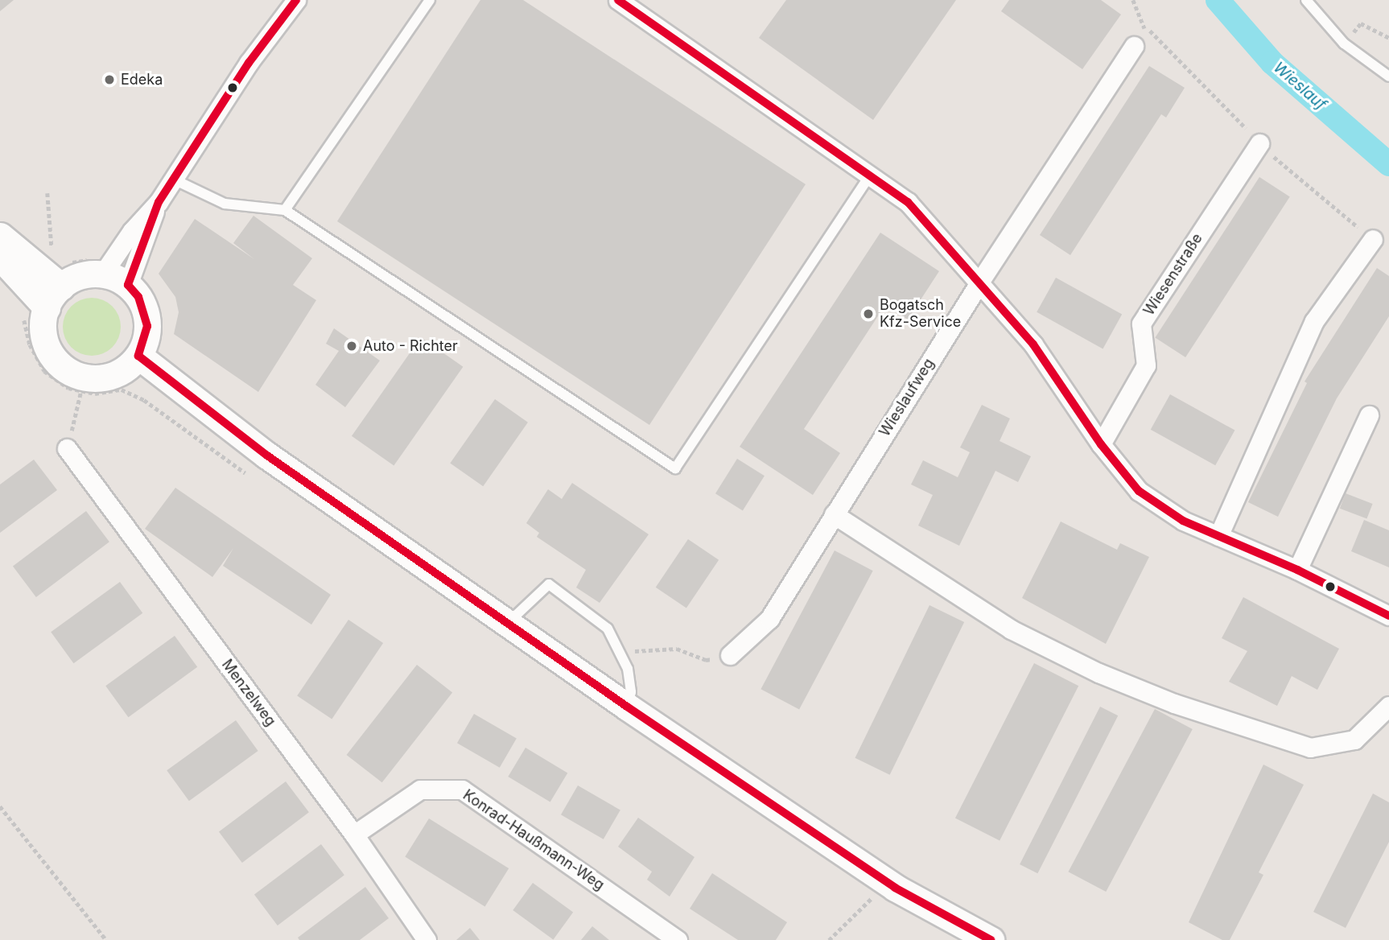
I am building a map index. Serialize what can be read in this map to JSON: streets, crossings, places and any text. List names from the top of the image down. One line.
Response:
{"streets":{"street":["Wiesenstraße","Wieslaufweg","Menzelweg","Konrad-Haußmann-Weg"]},"crossings":[["Menzelweg","Konrad-Haußmann-Weg"]],"water":["Wieslauf"],"places":["Edeka","Bogatsch Kfz-Service","Auto - Richter"]}
